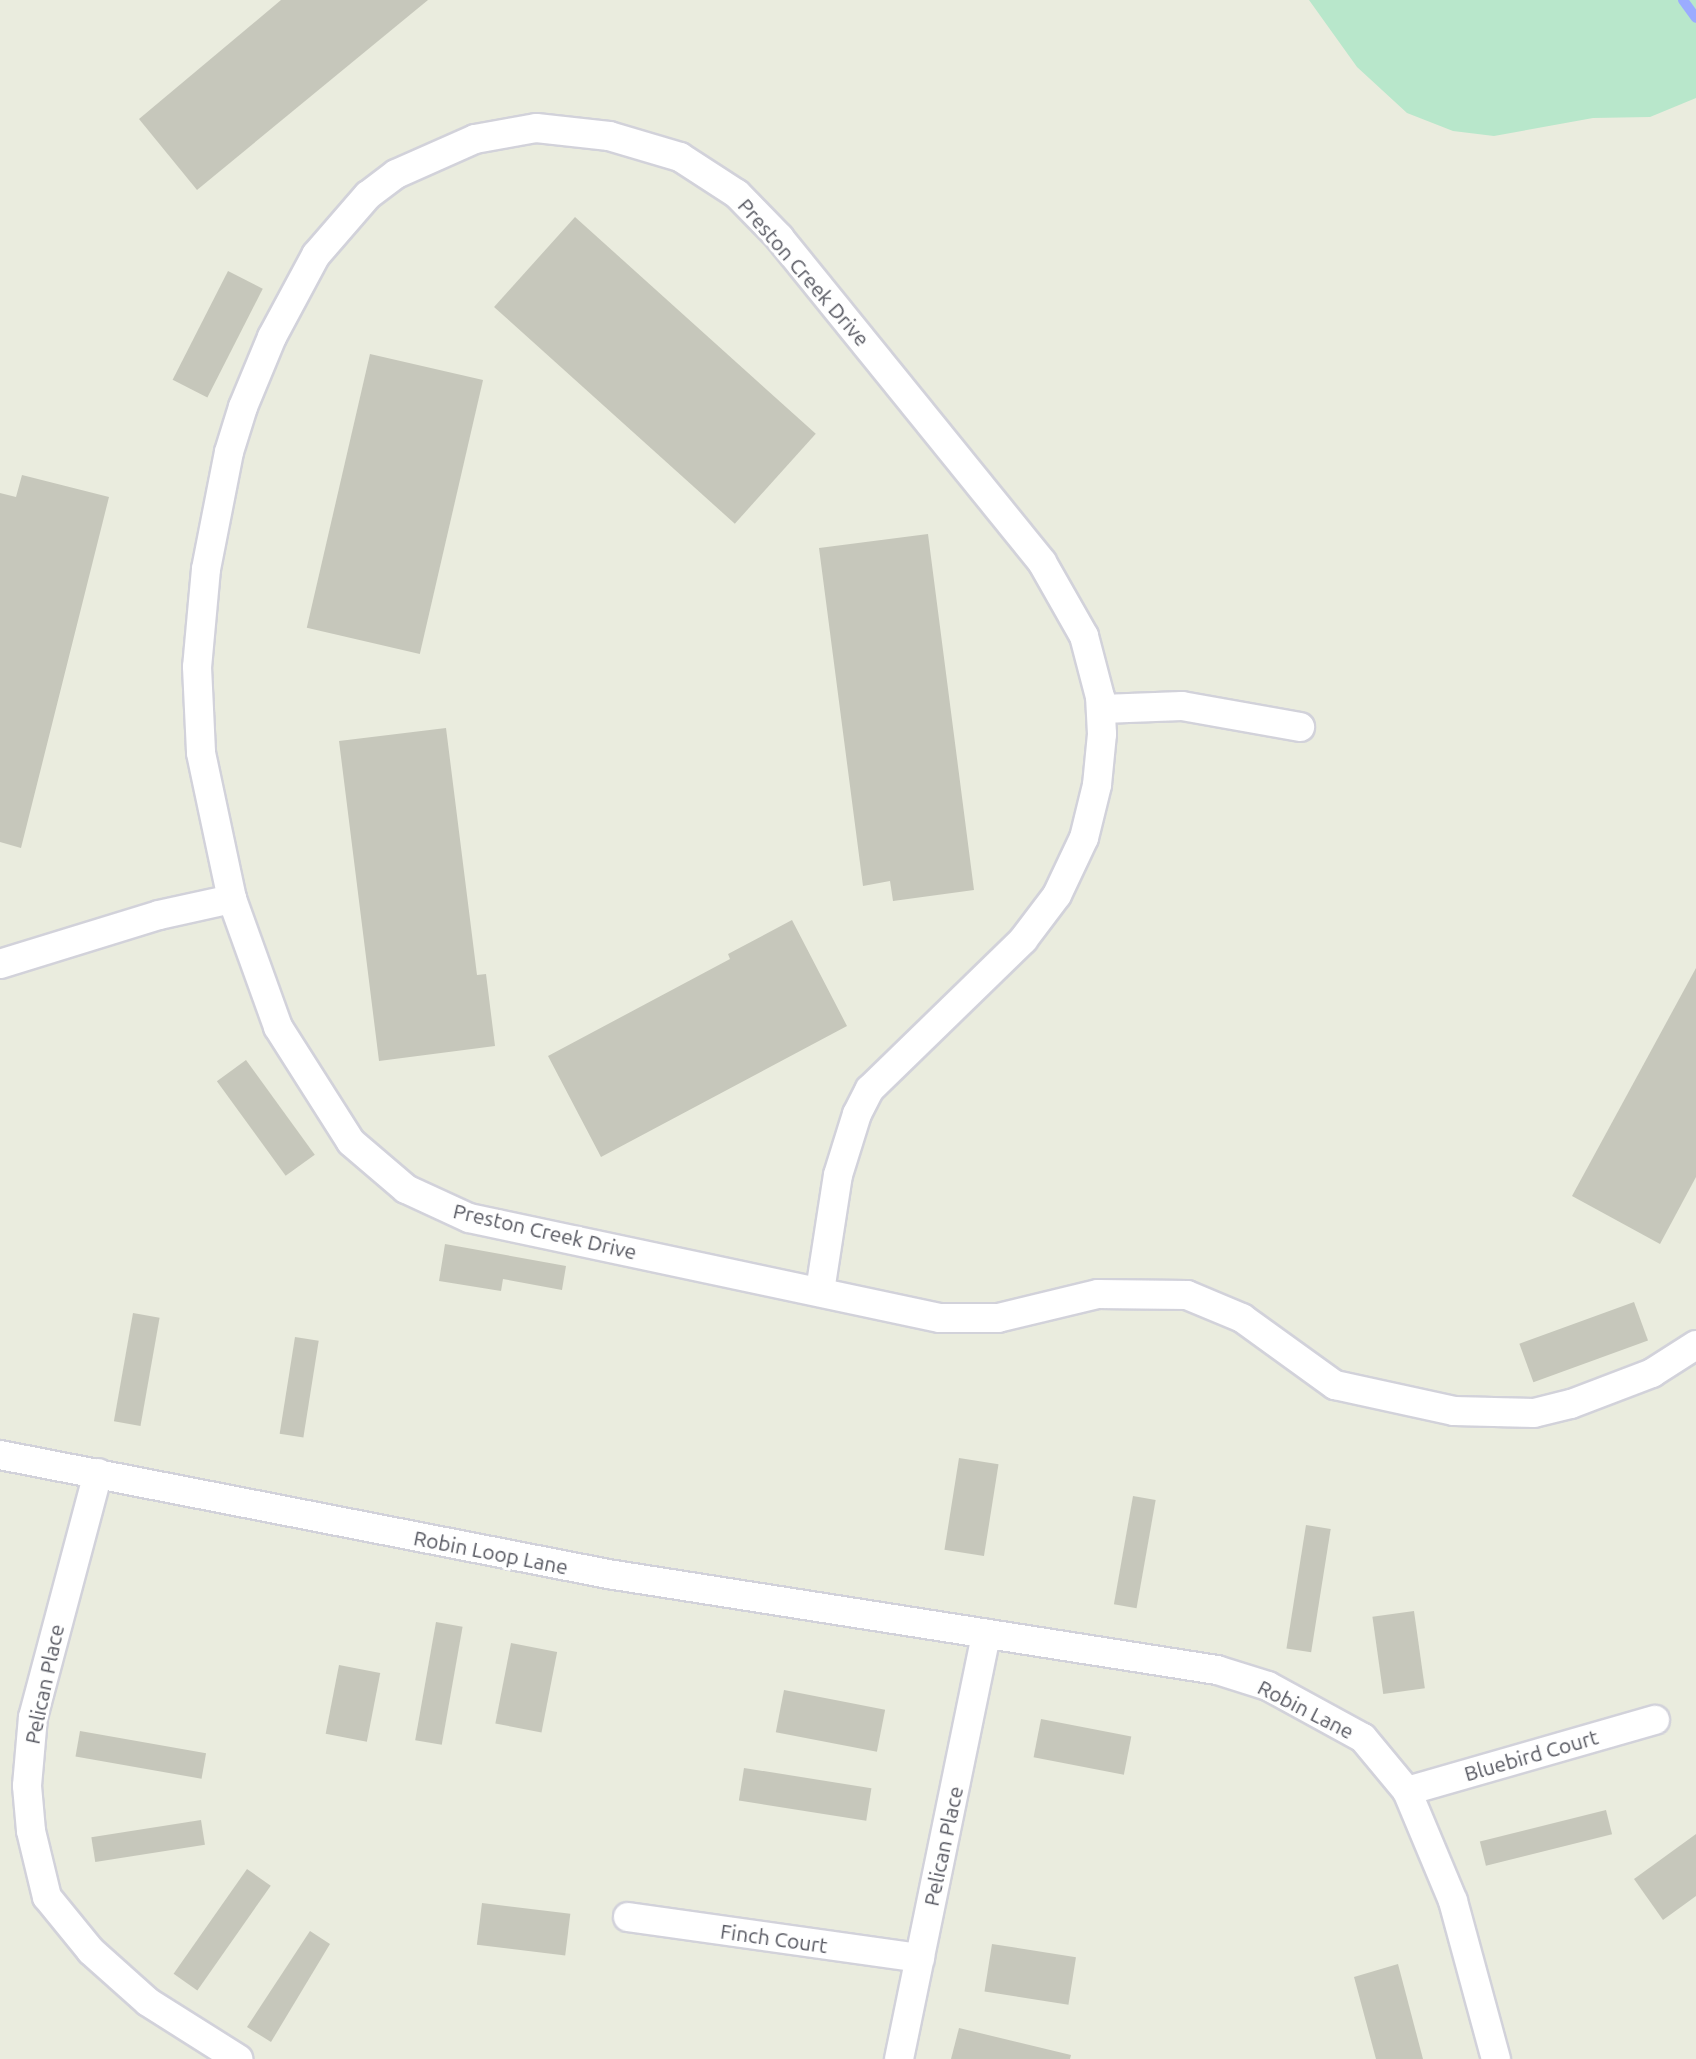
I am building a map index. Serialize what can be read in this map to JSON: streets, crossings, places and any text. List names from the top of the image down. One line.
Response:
{"streets":{"street":["Preston Creek Drive","Robin Loop Lane","Pelican Place","Robin Lane","Bluebird Court","Finch Court"]},"crossings":[["Robin Loop Lane","Pelican Place"],["Robin Loop Lane","Robin Lane"],["Pelican Place","Robin Lane"],["Pelican Place","Finch Court"],["Robin Lane","Bluebird Court"]]}
